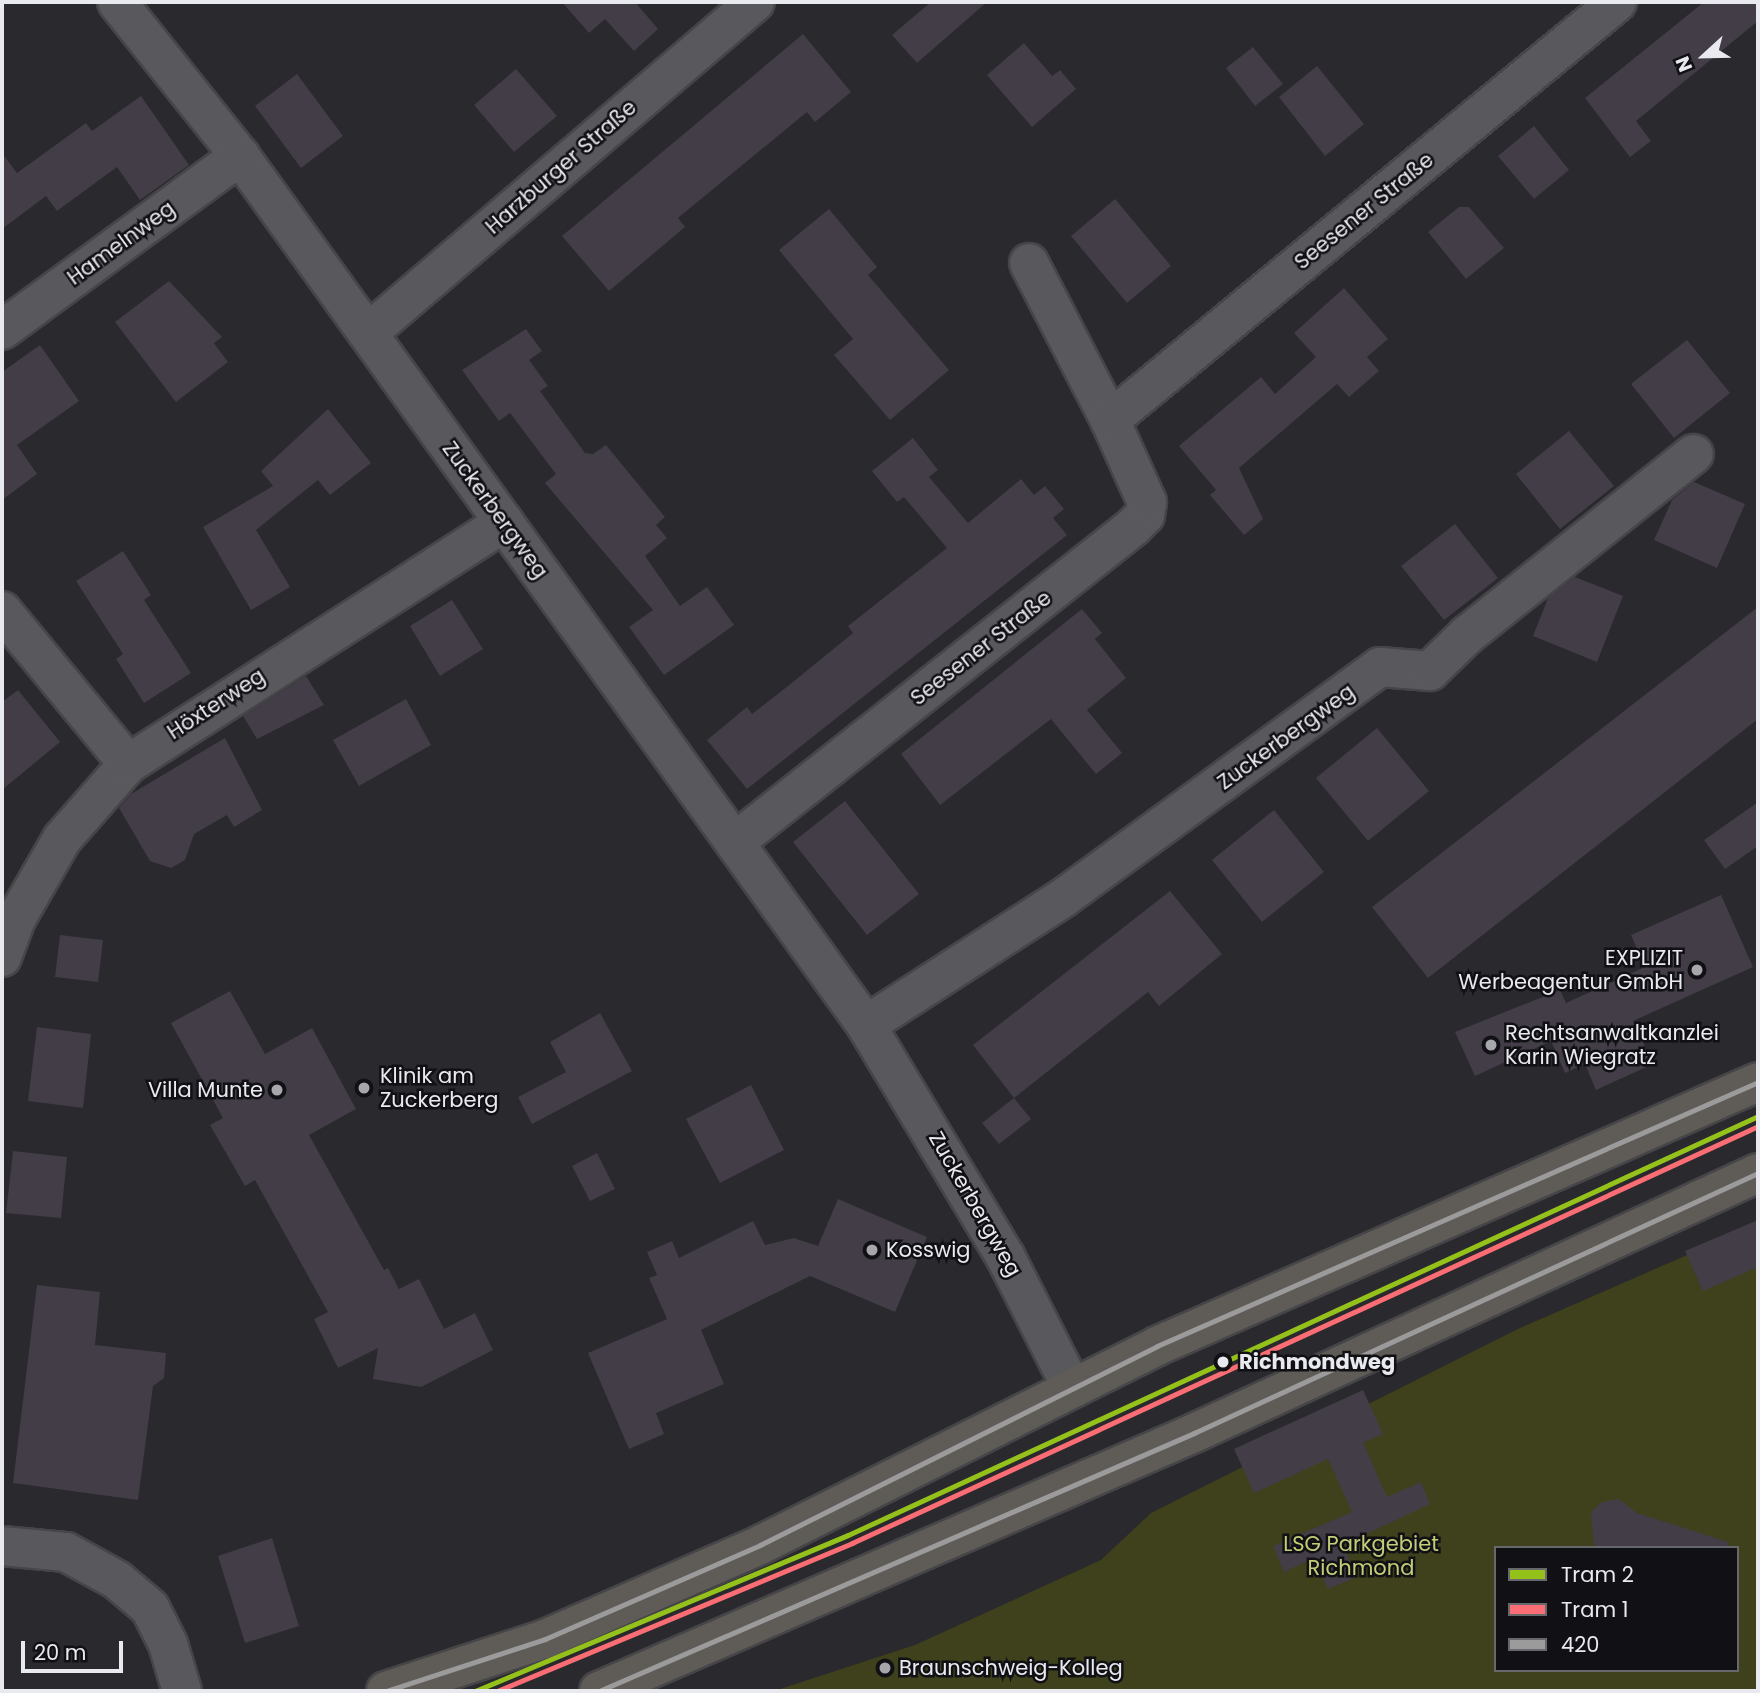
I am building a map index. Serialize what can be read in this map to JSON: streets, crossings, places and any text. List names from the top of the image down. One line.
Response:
{"streets":{"street":["Harzburger Straße","Seesener Straße","Hamelnweg","Zuckerbergweg","Höxterweg"]},"crossings":[["Harzburger Straße","Zuckerbergweg"],["Seesener Straße","Zuckerbergweg"],["Hamelnweg","Zuckerbergweg"],["Zuckerbergweg","Höxterweg"]],"parks":["LSG Parkgebiet Richmond"],"places":["EXPLIZIT Werbeagentur GmbH","Rechtsanwaltkanzlei Karin Wiegratz","Klinik am Zuckerberg","Villa Munte","Kosswig","Richmondweg","Braunschweig-Kolleg"],"lines":["transit line 420","tram line 2","tram line 1"],"legend":["Tram 2","Tram 1","420"],"scale_bar":"20 m","north":"left"}
